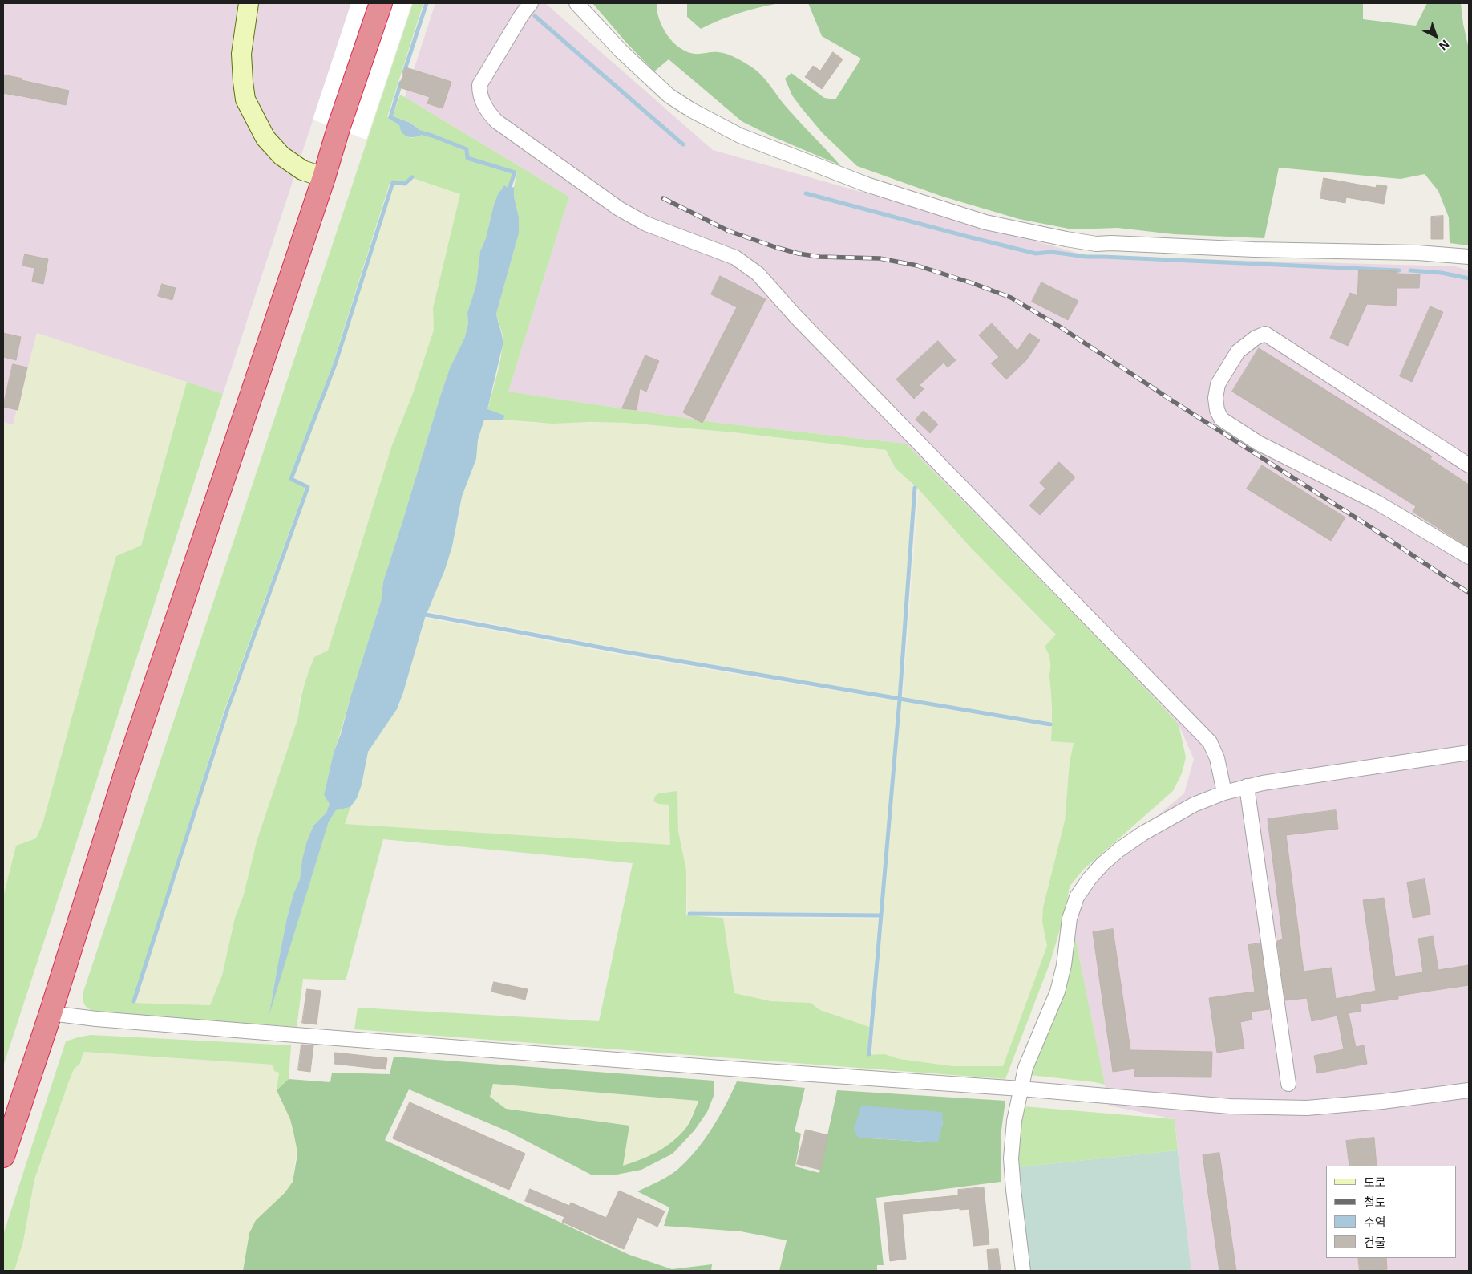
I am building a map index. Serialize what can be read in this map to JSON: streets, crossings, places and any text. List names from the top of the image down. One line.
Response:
{"legend":["도로","철도","수역","건물"],"north":"bottom right"}
